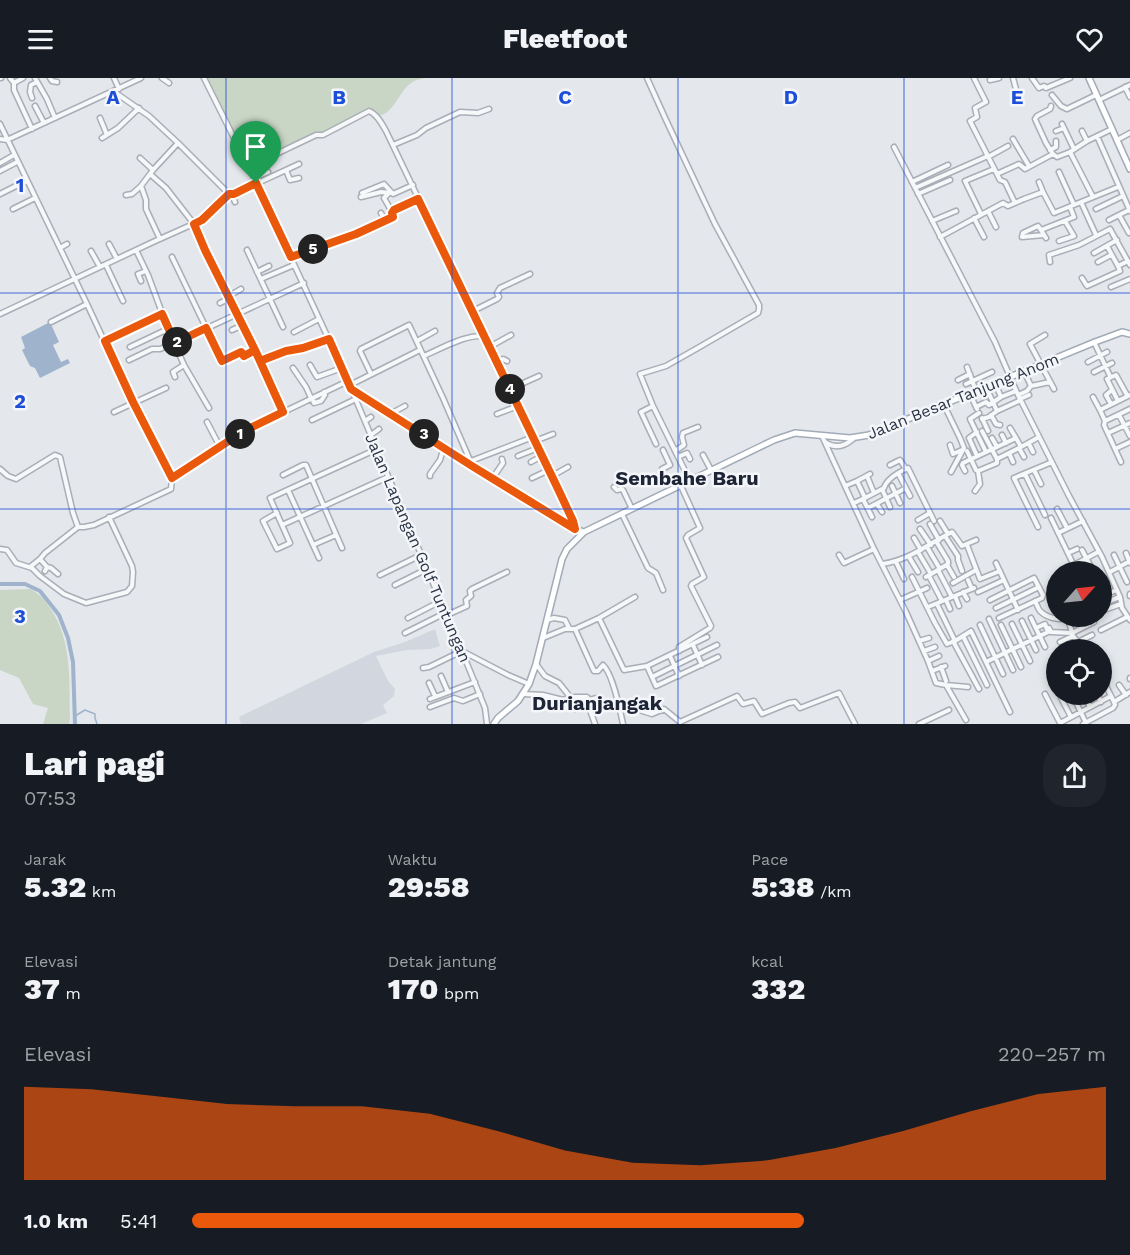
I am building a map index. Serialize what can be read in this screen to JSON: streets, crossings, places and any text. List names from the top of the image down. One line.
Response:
{"streets":{"main road":["Jalan Besar Tanjung Anom"],"street":["Jalan Lapangan Golf Tuntungan"]},"districts":["Sembahe Baru","Durianjangak"],"north":"top right","page":{"header":"Fleetfoot","pins":["5","2","4","1","3"],"heading":["Lari pagi","07:53"],"stats":[["Jarak","5.32 km"],["Waktu","29:58"],["Pace","5:38 /km"],["Elevasi","37 m"],["Detak jantung","170 bpm"],["kcal","332"]],"chart":["Elevasi","220–257 m"],"list":[{"name":"1.0 km","note":"5:41"}]},"grid":{"columns":["A","B","C","D","E"],"rows":["1","2","3"]}}
